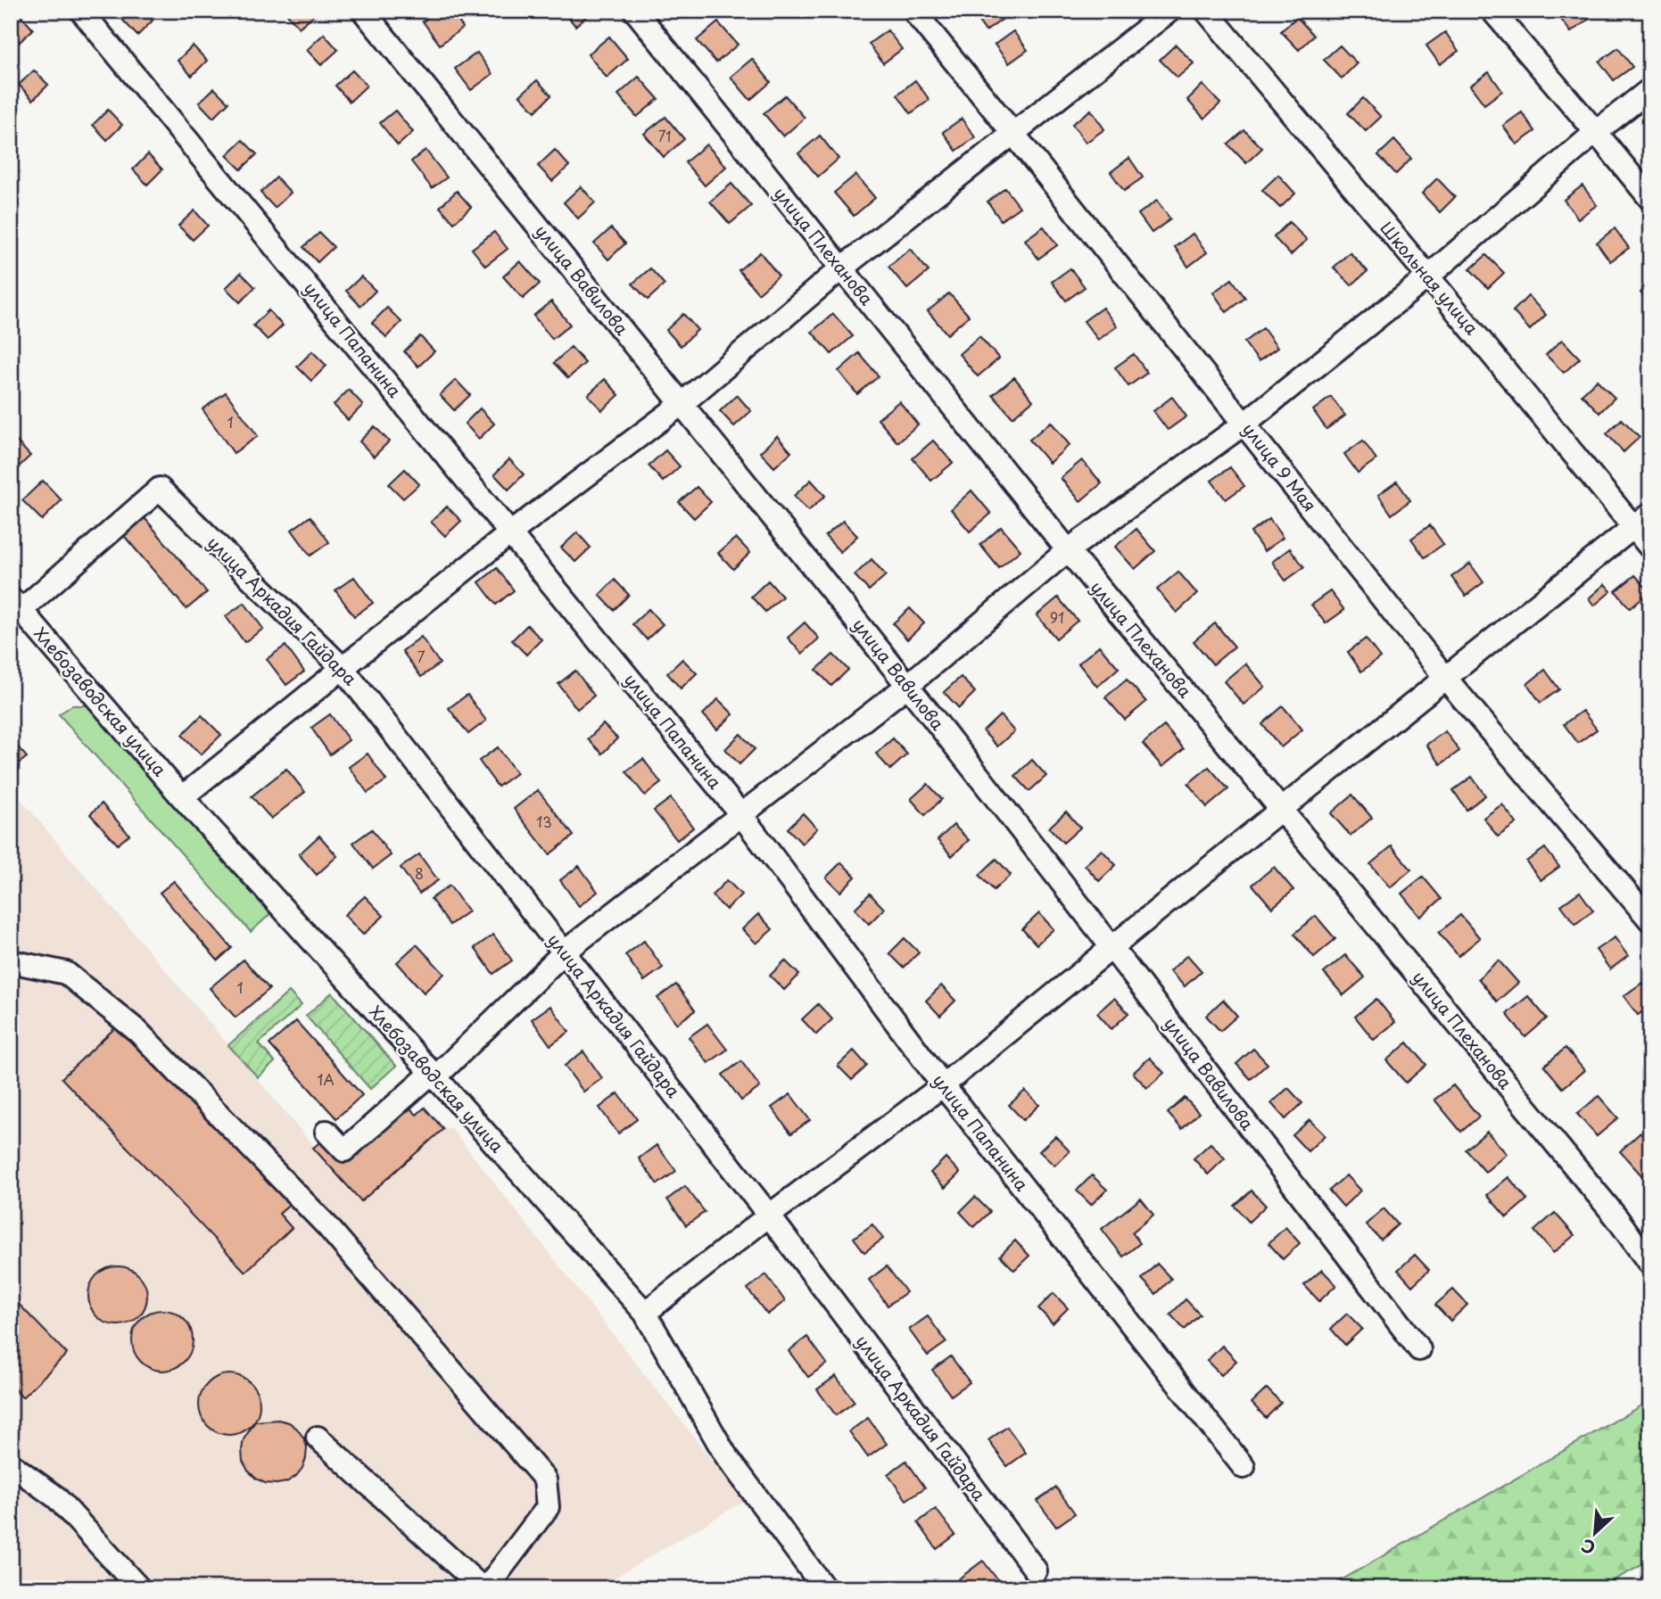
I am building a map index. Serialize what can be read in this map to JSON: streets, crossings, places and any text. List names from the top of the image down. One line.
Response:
{"streets":{"street":["улица Плеханова","Школьная улица","улица Вавилова","улица Папанина","улица 9 Мая","улица Аркадия Гайдара","Хлебозаводская улица"]},"crossings":[["улица Аркадия Гайдара","Хлебозаводская улица"]],"house_numbers":["71","1","91","7","13","8","1","1А"],"north":"bottom left"}
